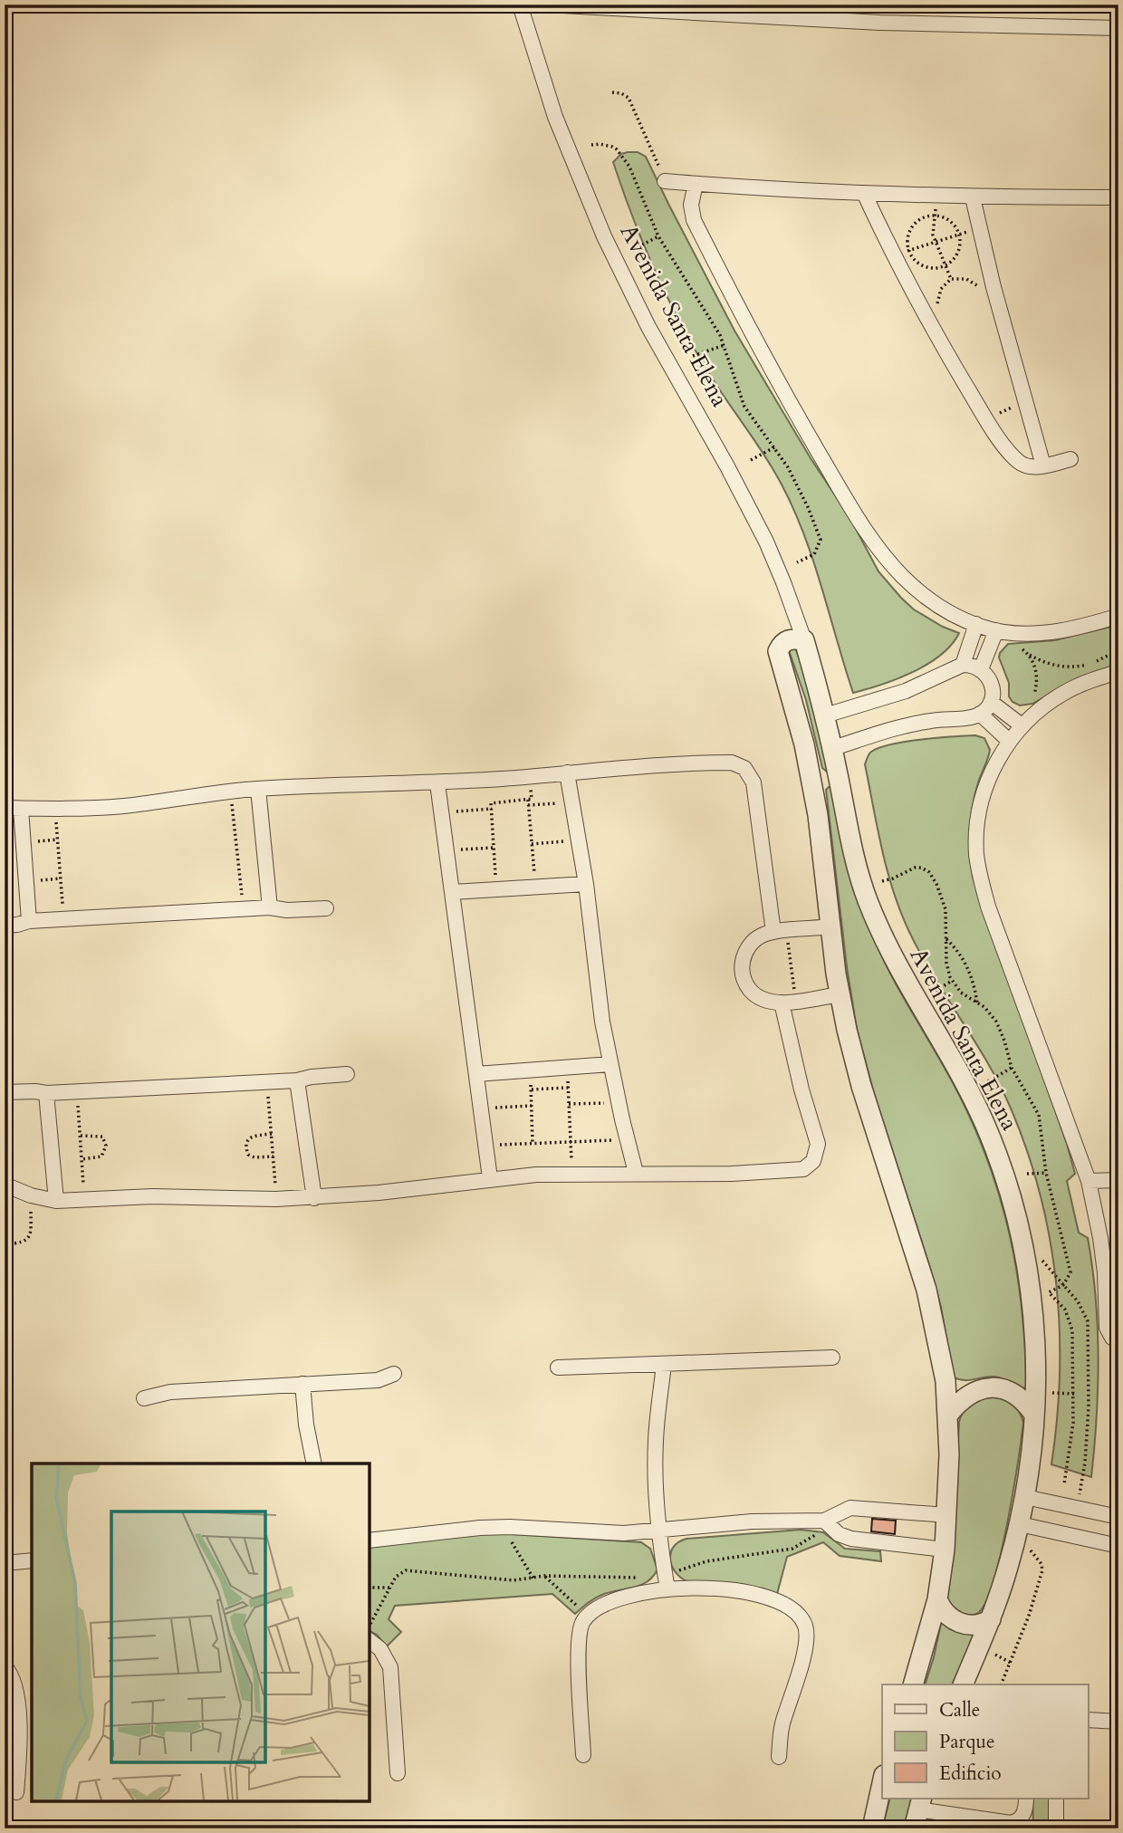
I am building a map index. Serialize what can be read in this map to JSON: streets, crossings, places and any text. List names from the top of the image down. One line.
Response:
{"streets":{"street":["Avenida Santa Elena"]},"legend":["Calle","Parque","Edificio"]}
